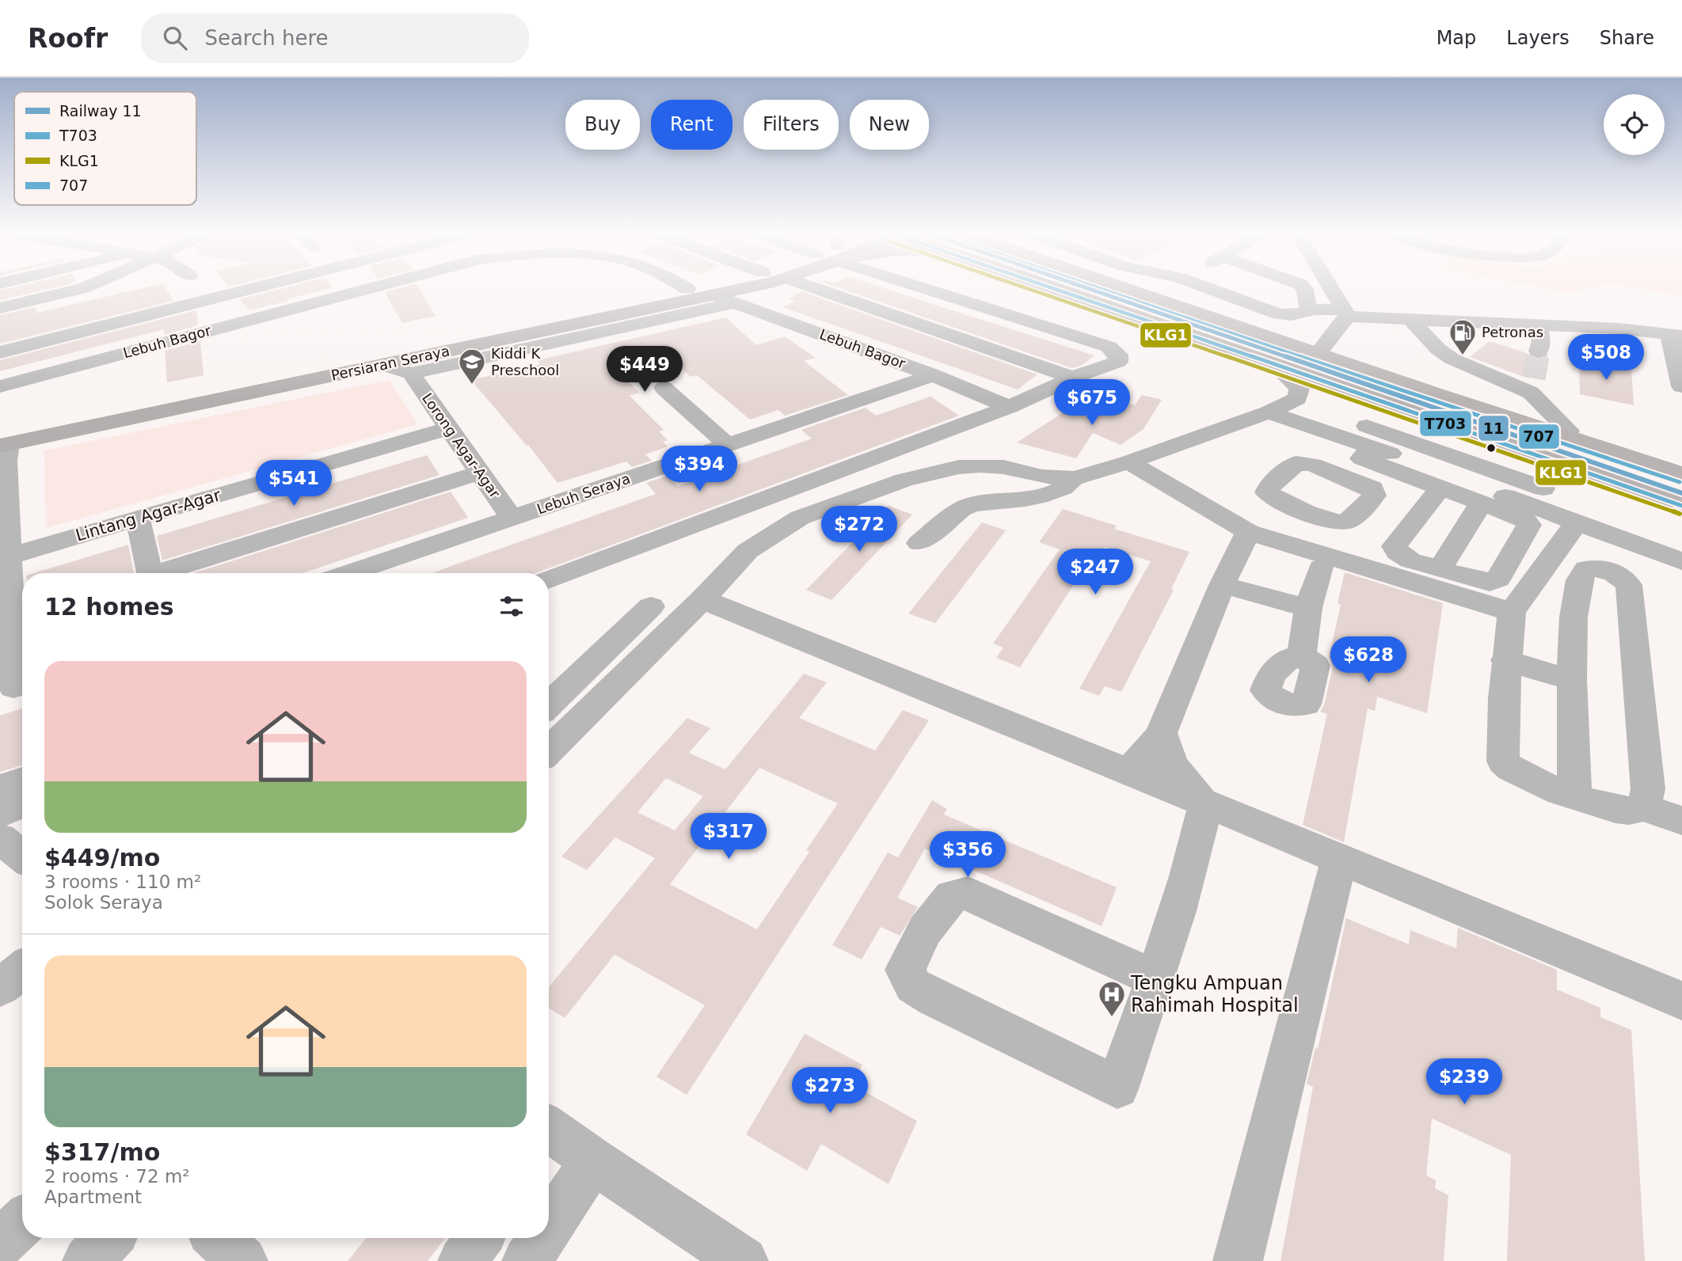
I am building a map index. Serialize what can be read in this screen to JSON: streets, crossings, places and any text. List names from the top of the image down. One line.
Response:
{"streets":{"main road":["Persiaran Seraya"],"street":["Lebuh Bagor","Lorong Agar-Agar","Lebuh Seraya","Lintang Agar-Agar"]},"crossings":[["Lebuh Bagor","Persiaran Seraya"],["Lebuh Bagor","Lebuh Seraya"],["Persiaran Seraya","Lorong Agar-Agar"],["Lorong Agar-Agar","Lebuh Seraya"],["Lorong Agar-Agar","Lintang Agar-Agar"]],"places":{"fuel station":["Petronas"],"school or university":["Kiddi K Preschool"],"hospital":["Tengku Ampuan Rahimah Hospital"]},"lines":["rail line 11","transit line T703","transit line KLG1","transit line 707"],"legend":["Railway 11","T703","KLG1","707"],"page":{"header":"Roofr","search":"Search here","nav":["Map","Layers","Share"],"chip":["Buy","Rent","Filters","New"],"price":["$508","$449","$675","$394","$541","$272","$247","$628","$317","$356","$239","$273"],"heading":"12 homes","list":[{"name":"$449/mo","note":"3 rooms · 110 m² · Solok Seraya"},{"name":"$317/mo","note":"2 rooms · 72 m² · Apartment"}]}}
